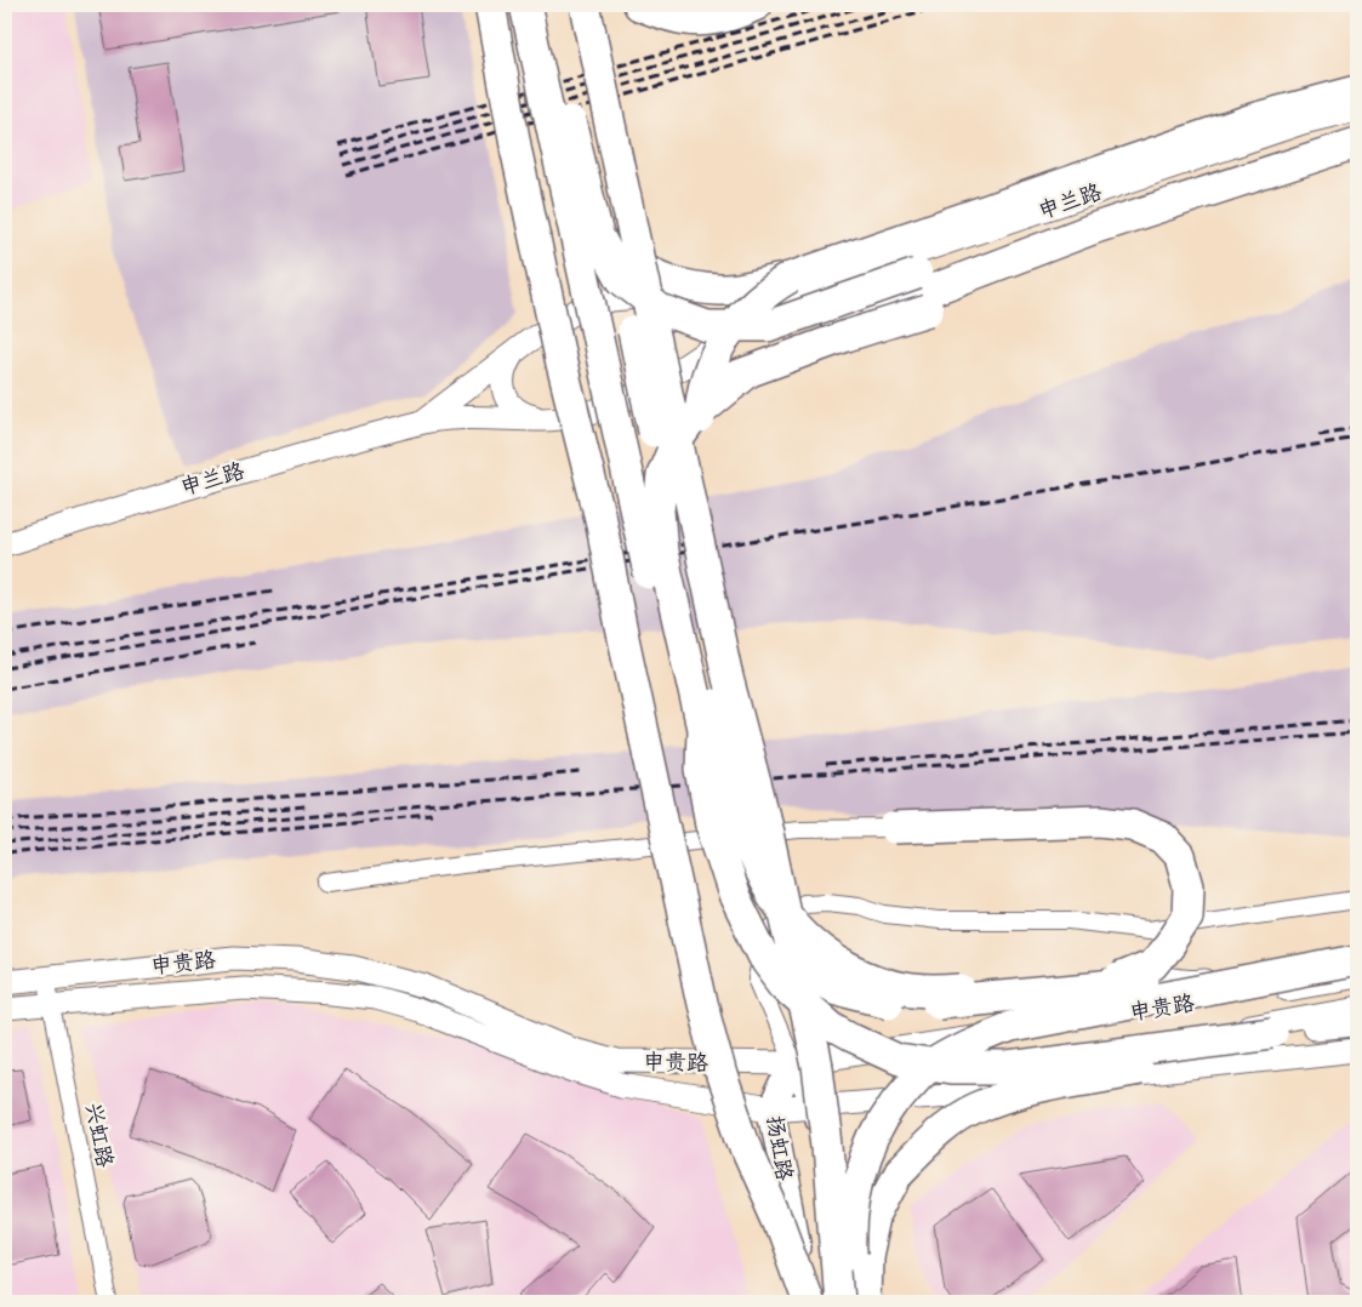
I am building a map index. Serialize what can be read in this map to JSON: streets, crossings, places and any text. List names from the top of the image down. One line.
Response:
{"streets":{"main road":["申兰路","申贵路","扬虹路"],"street":["兴虹路"]},"crossings":[["申贵路","兴虹路"],["申贵路","扬虹路"]]}
